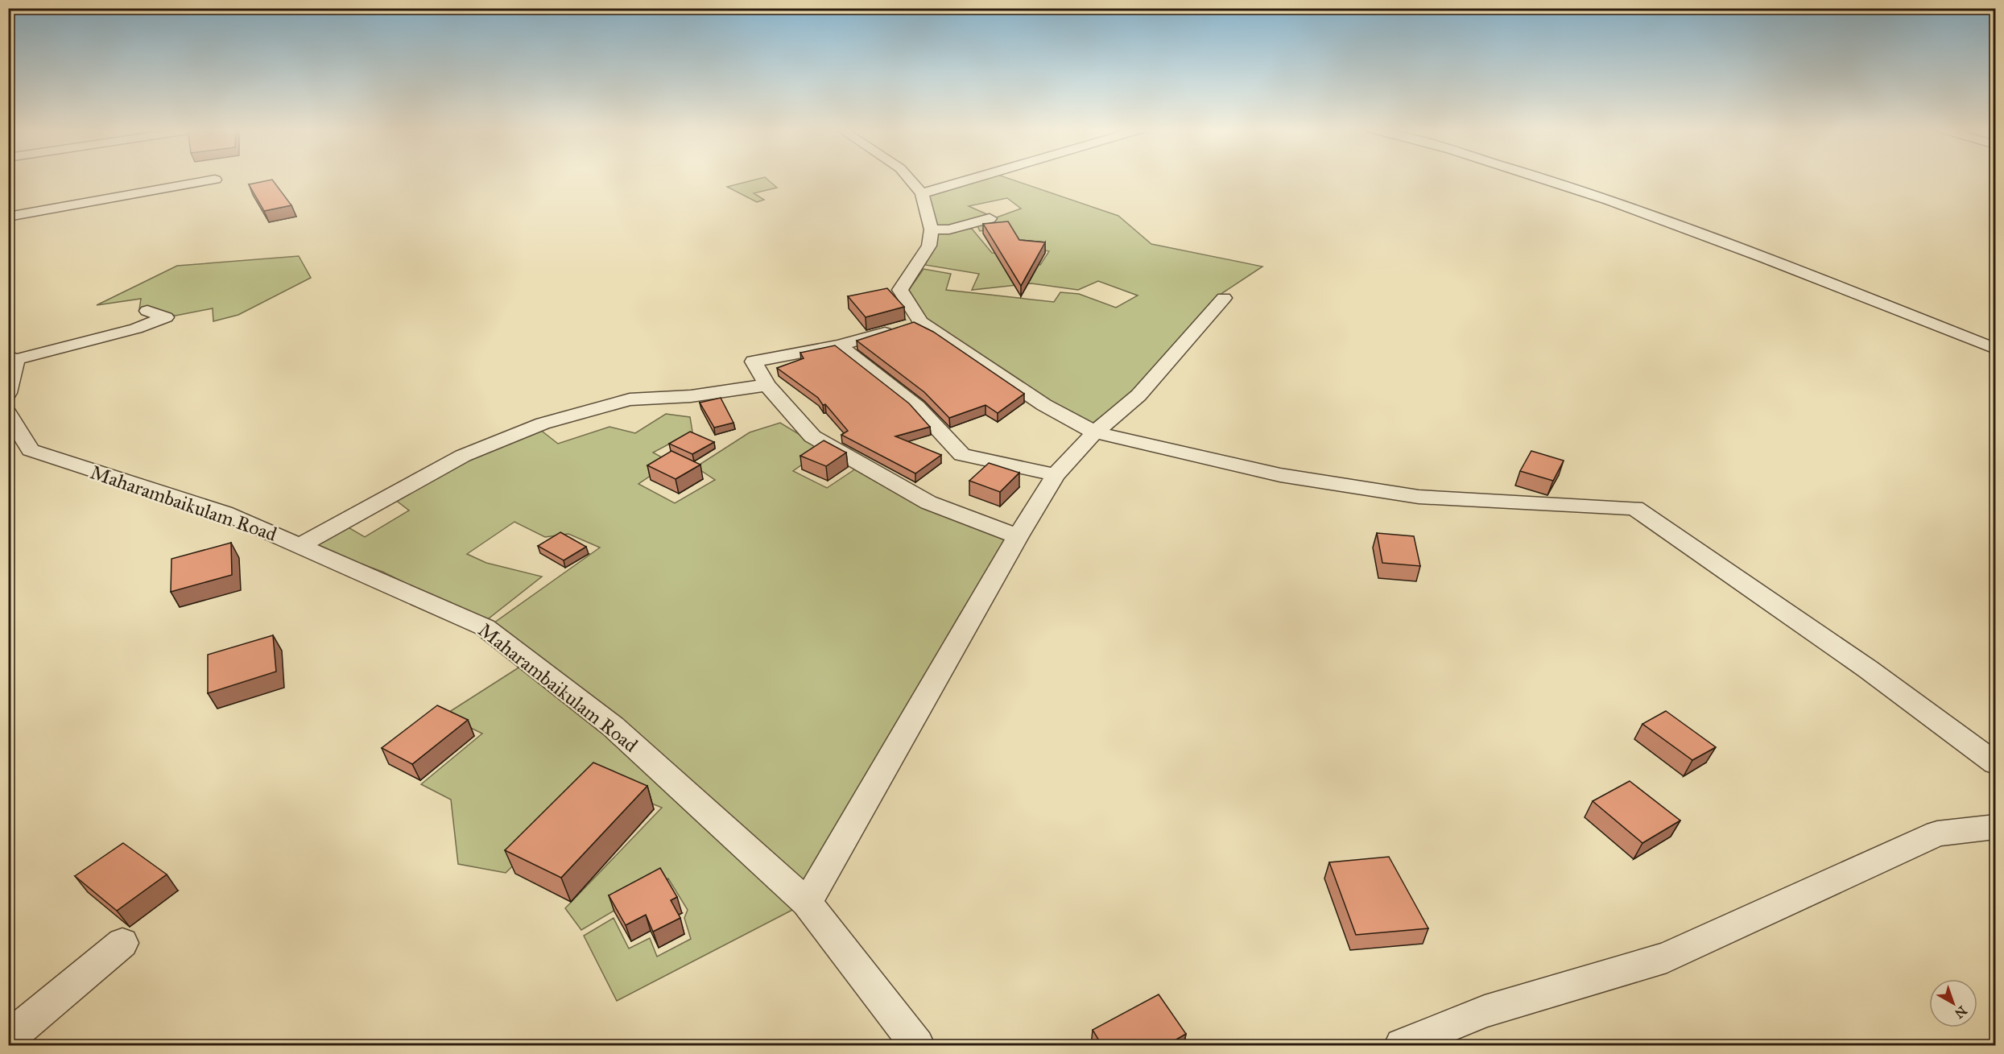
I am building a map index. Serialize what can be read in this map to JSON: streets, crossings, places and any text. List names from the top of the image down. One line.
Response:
{"streets":{"street":["Maharambaikulam Road"]},"north":"bottom right"}
